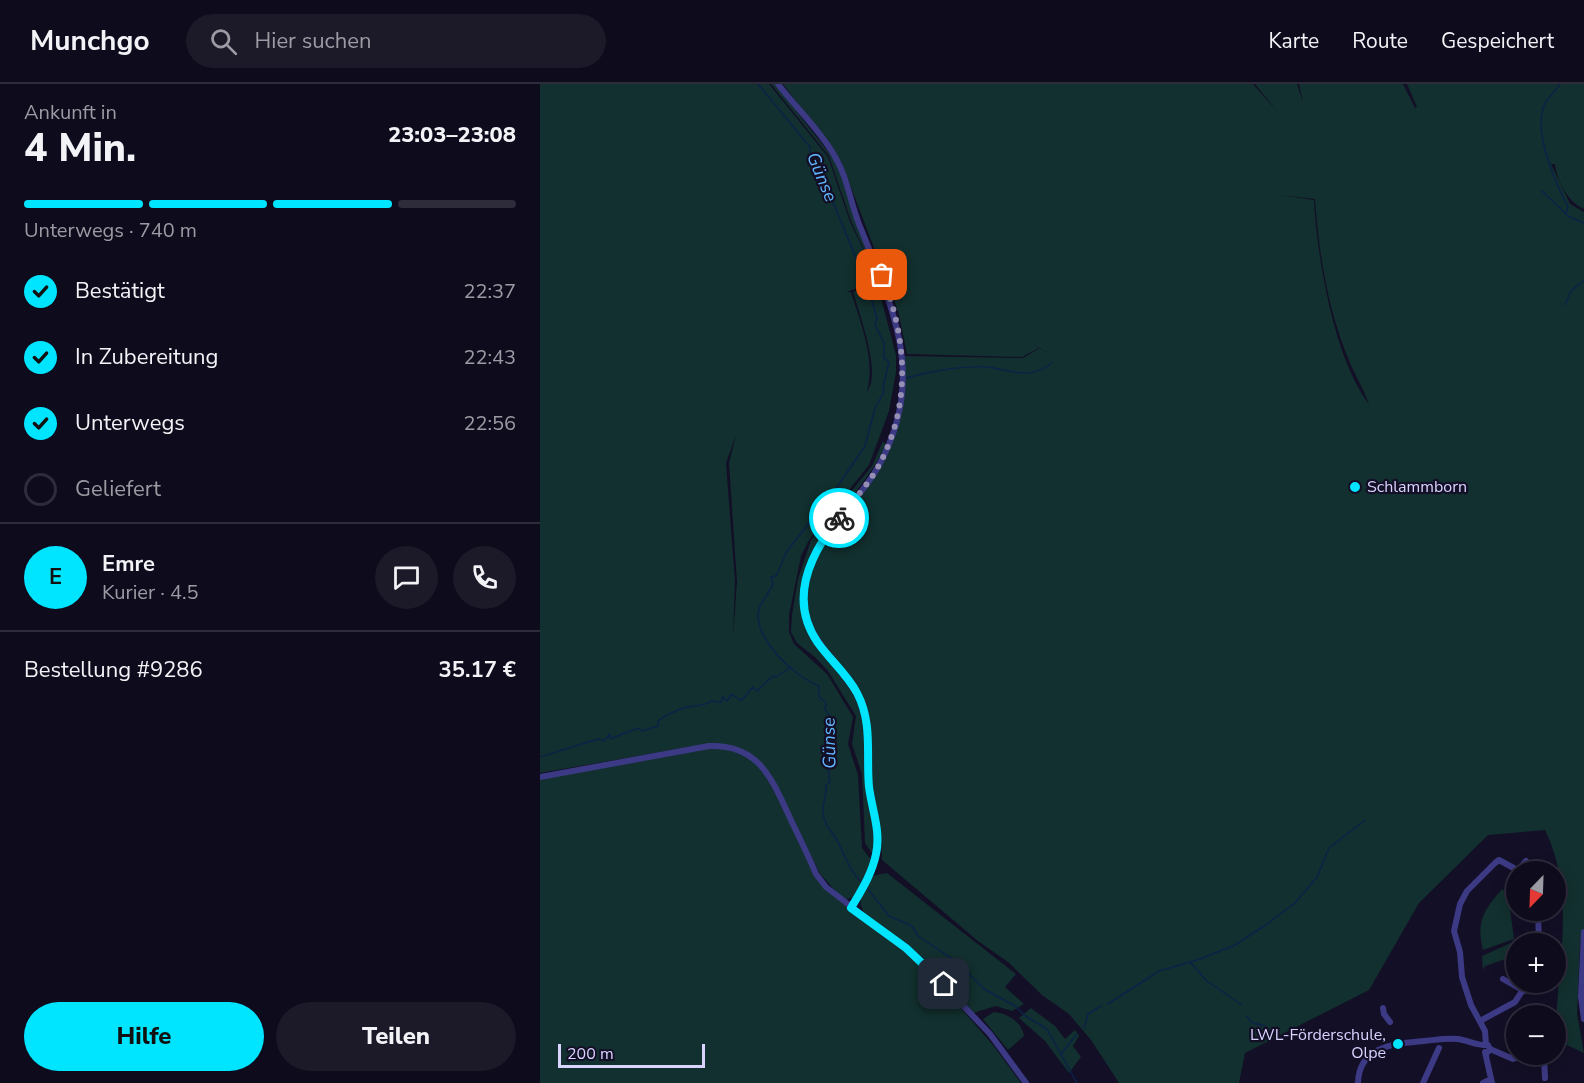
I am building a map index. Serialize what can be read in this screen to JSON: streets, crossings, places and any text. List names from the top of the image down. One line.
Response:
{"water":["Günse"],"places":["Schlammborn","LWL-Förderschule, Olpe"],"scale_bar":"200 m","north":"bottom left","page":{"header":"Munchgo","search":"Hier suchen","nav":["Karte","Route","Gespeichert"],"heading":["4 Min.","Ankunft in","23:03–23:08"],"panel":["Emre","Kurier · 4.5","Bestellung #9286","35.17 €"],"bar":"Unterwegs · 740 m","list":[["Bestätigt","22:37"],["In Zubereitung","22:43"],["Unterwegs","22:56"],"Geliefert"],"round":"E","map_buttons":["+","−"],"buttons":["Hilfe","Teilen"],"scale":"200 m"}}
